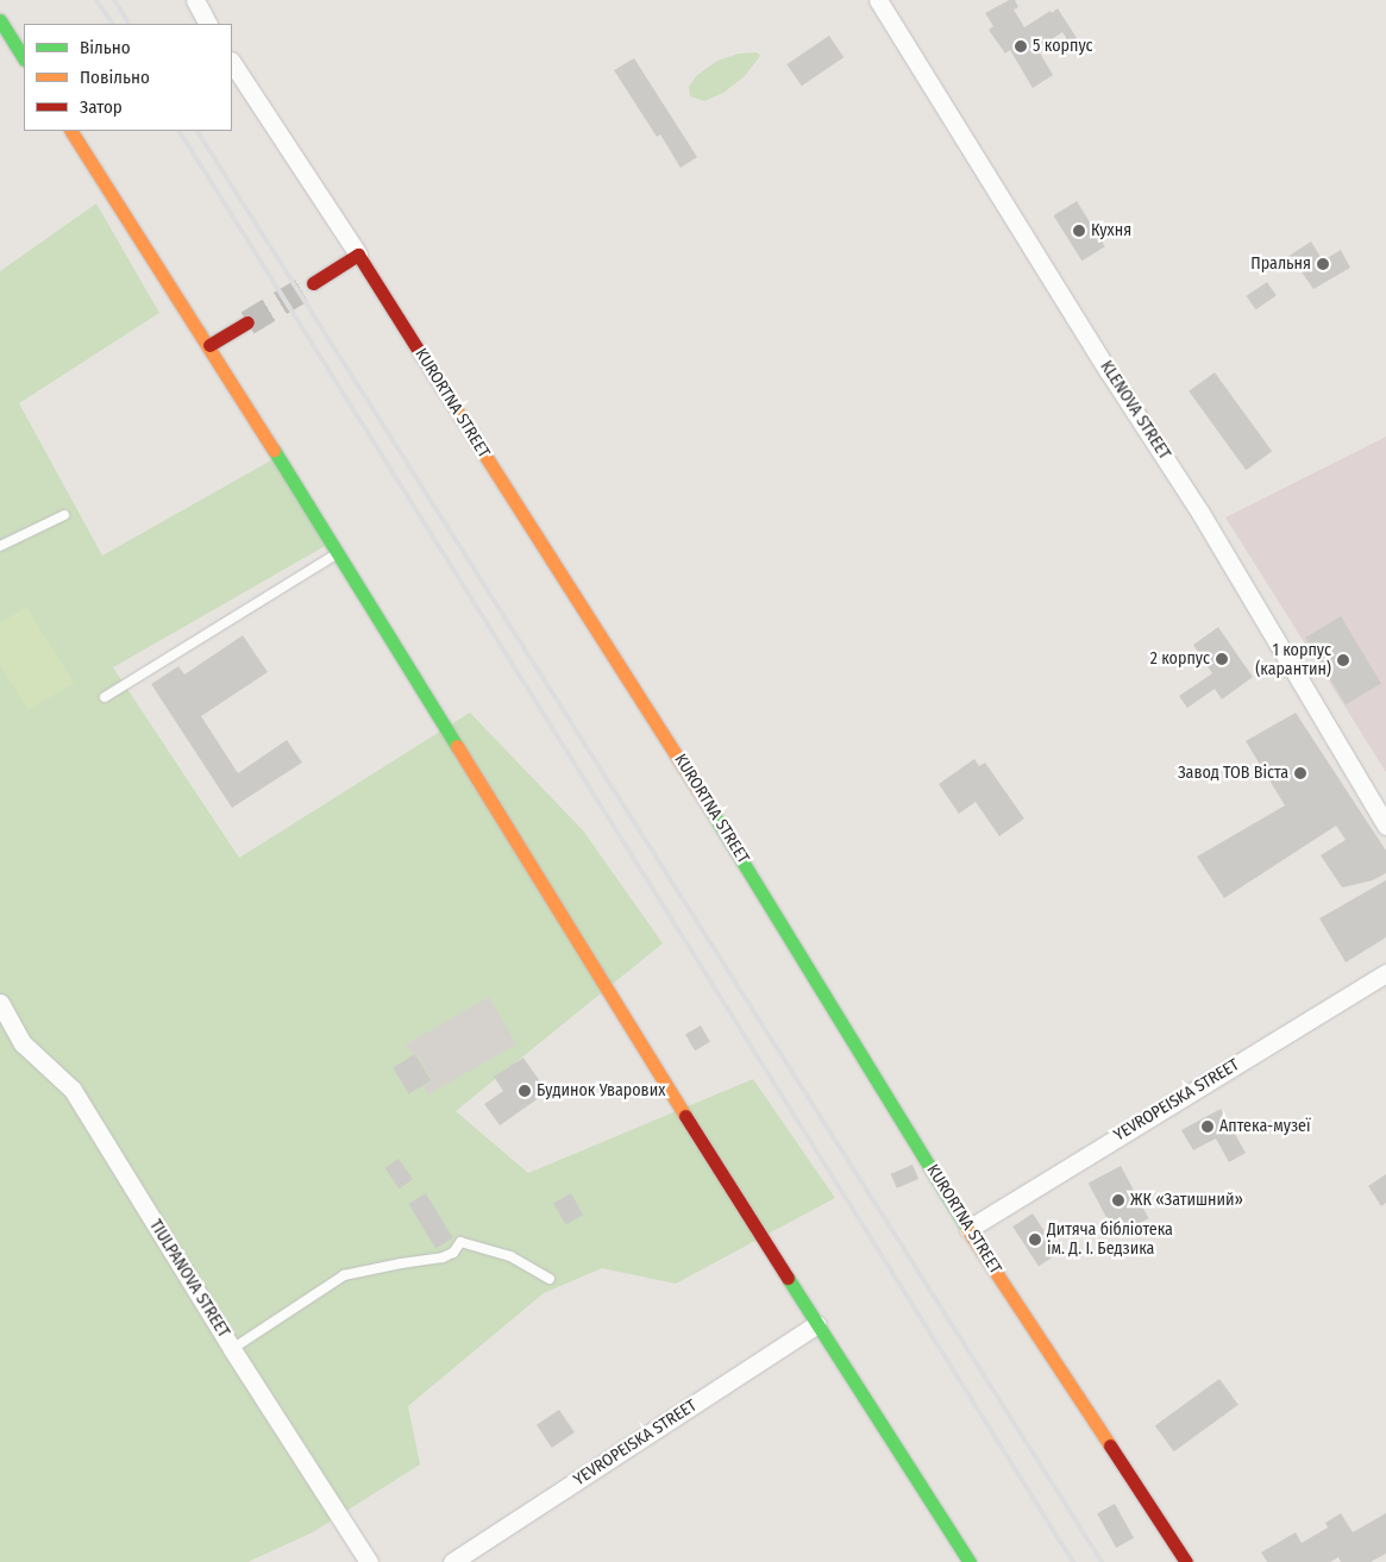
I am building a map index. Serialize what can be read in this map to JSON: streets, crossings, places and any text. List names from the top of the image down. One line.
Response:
{"streets":{"street":["KURORTNA STREET","KLENOVA STREET","YEVROPEISKA STREET","TIULPANOVA STREET"]},"crossings":[["KURORTNA STREET","YEVROPEISKA STREET"]],"places":["5 корпус","Кухня","Пральня","2 корпус","1 корпус (карантин)","Завод ТОВ Віста","Будинок Уварових","Аптека-музеї","ЖК «Затишний»","Дитяча бібліотека ім. Д. І. Бедзика"],"legend":["Вільно","Повільно","Затор"]}
